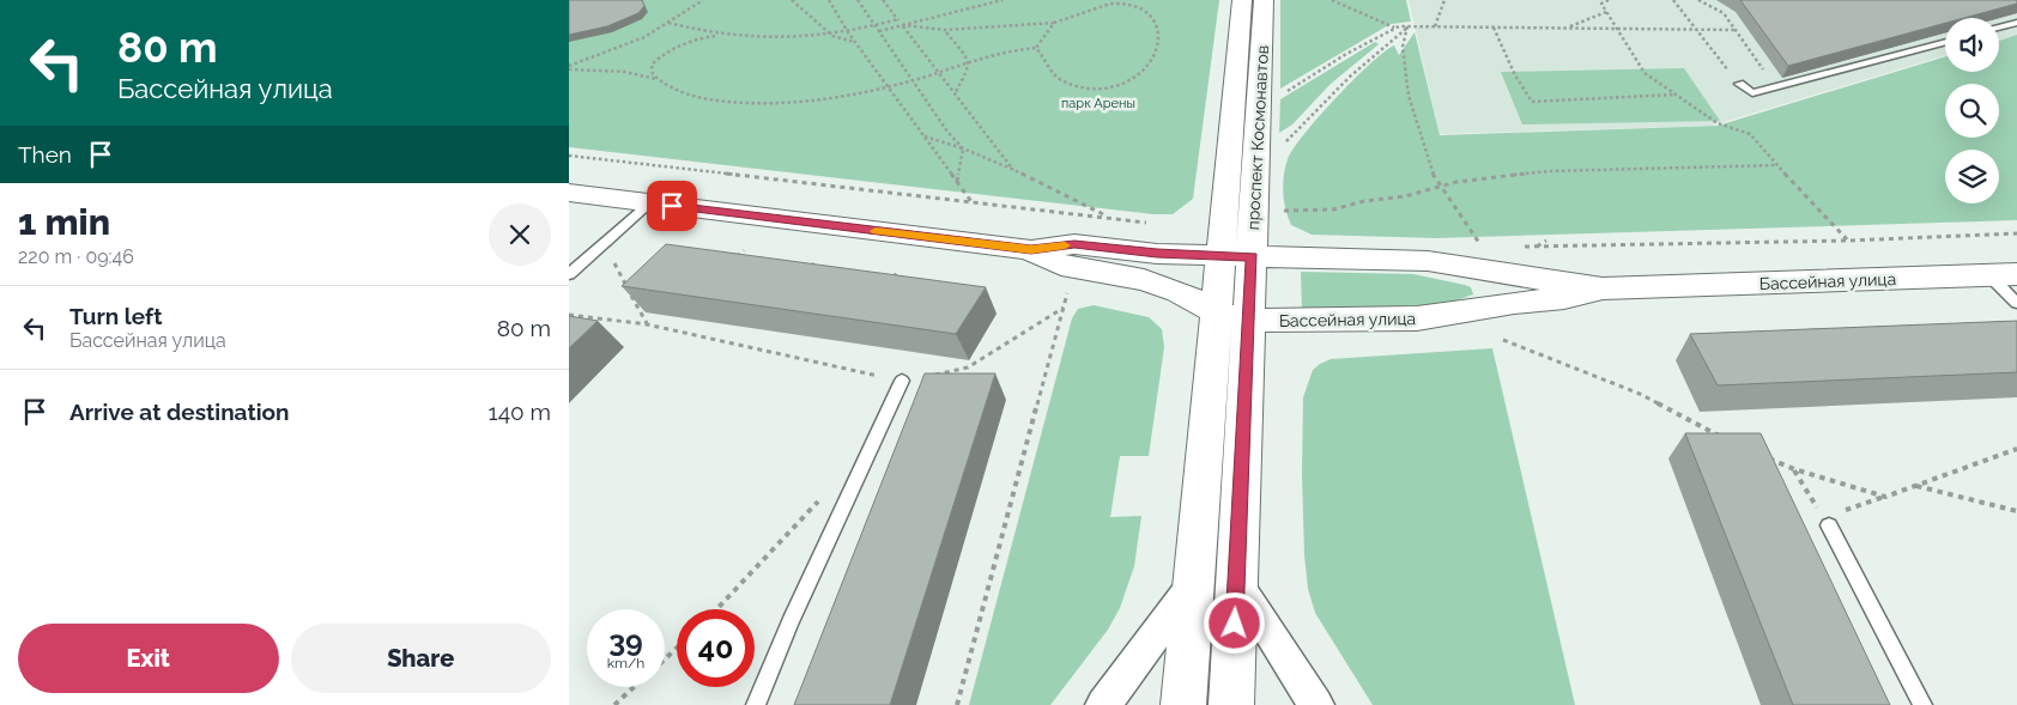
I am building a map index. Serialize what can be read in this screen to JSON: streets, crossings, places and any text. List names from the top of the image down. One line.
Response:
{"streets":{"street":["проспект Космонавтов","Бассейная улица"]},"crossings":[["проспект Космонавтов","Бассейная улица"]],"parks":["парк Арены"],"page":{"turn":["80 m","Бассейная улица"],"then":"Then","heading":["1 min","220 m · 09:46"],"list":[{"name":"Turn left","note":"Бассейная улица","value":"80 m"},{"name":"Arrive at destination","value":"140 m"}],"speed":"39 km/h","limit":"40","buttons":["Exit","Share"]}}
